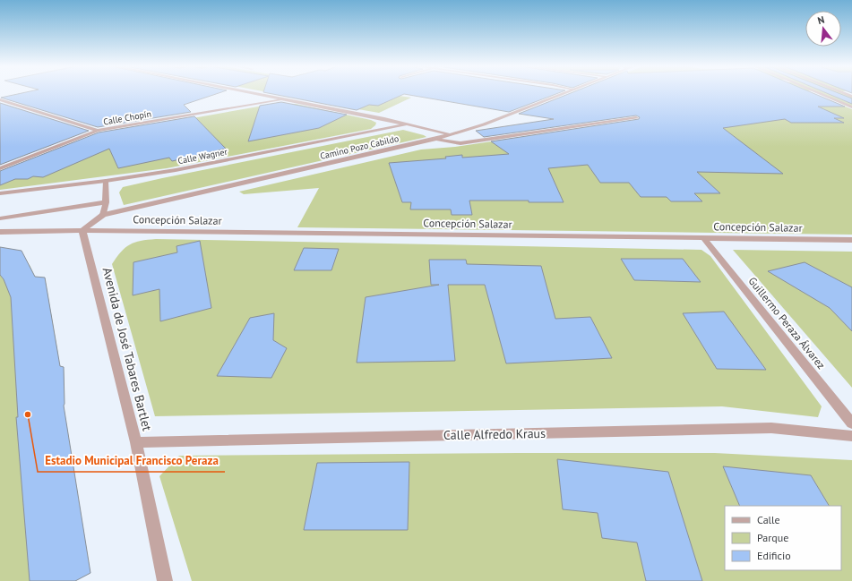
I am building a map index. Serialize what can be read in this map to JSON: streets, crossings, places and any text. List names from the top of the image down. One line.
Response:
{"streets":{"street":["Calle Chopín","Camino Pozo Cabildo","Calle Wagner","Concepción Salazar","Guillermo Peraza Álvarez","Avenida de José Tabares Bartlet","Calle Alfredo Kraus"]},"crossings":[["Camino Pozo Cabildo","Concepción Salazar"],["Camino Pozo Cabildo","Avenida de José Tabares Bartlet"],["Concepción Salazar","Guillermo Peraza Álvarez"],["Concepción Salazar","Avenida de José Tabares Bartlet"],["Avenida de José Tabares Bartlet","Calle Alfredo Kraus"]],"places":["Estadio Municipal Francisco Peraza"],"legend":["Calle","Parque","Edificio"],"north":"top"}
